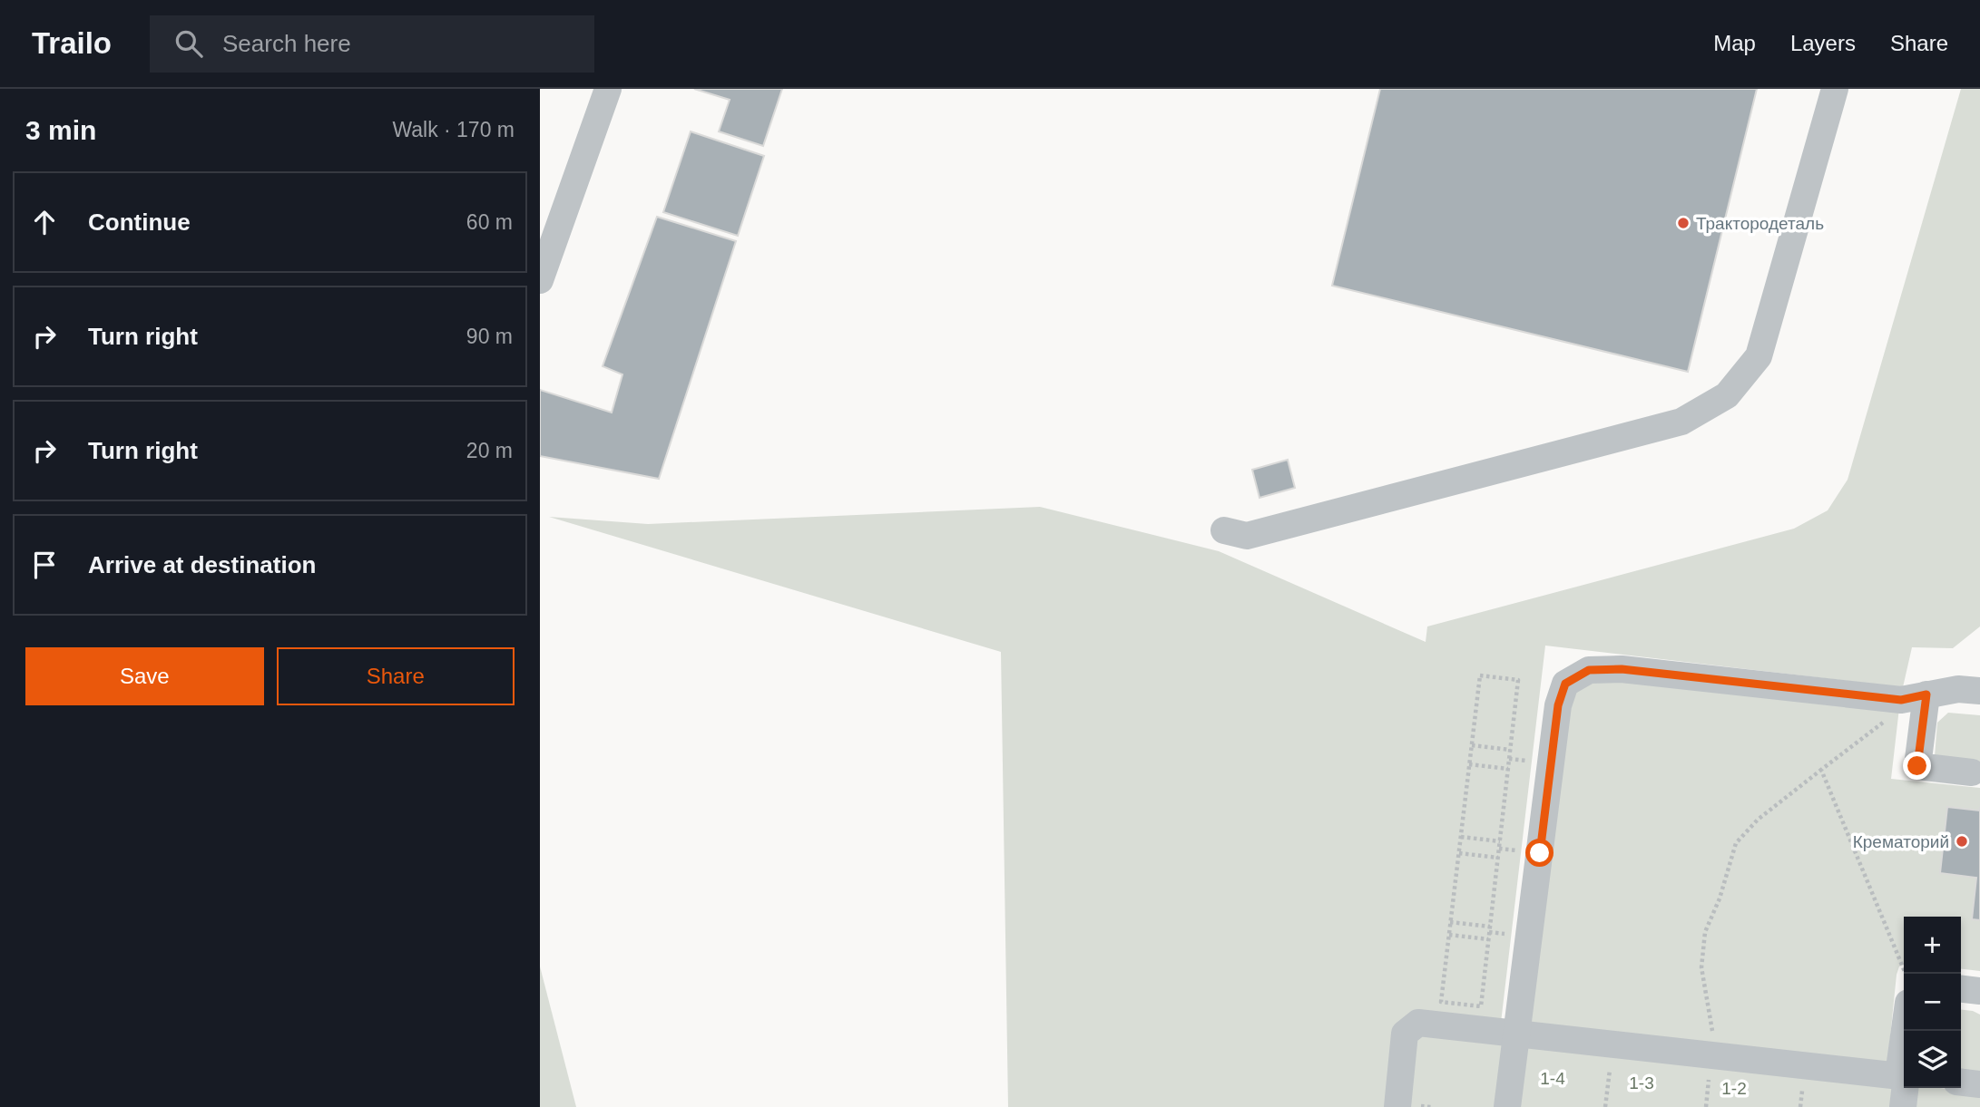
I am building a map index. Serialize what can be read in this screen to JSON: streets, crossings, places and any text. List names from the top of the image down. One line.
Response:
{"parks":["1-4","1-3","1-2"],"places":["Трактородеталь","Крематорий"],"page":{"header":"Trailo","search":"Search here","nav":["Map","Layers","Share"],"heading":["3 min","Walk · 170 m"],"list":[["Continue","60 m"],["Turn right","90 m"],["Turn right","20 m"],"Arrive at destination"],"buttons":["Save","Share"],"map_buttons":["+","−"]}}
